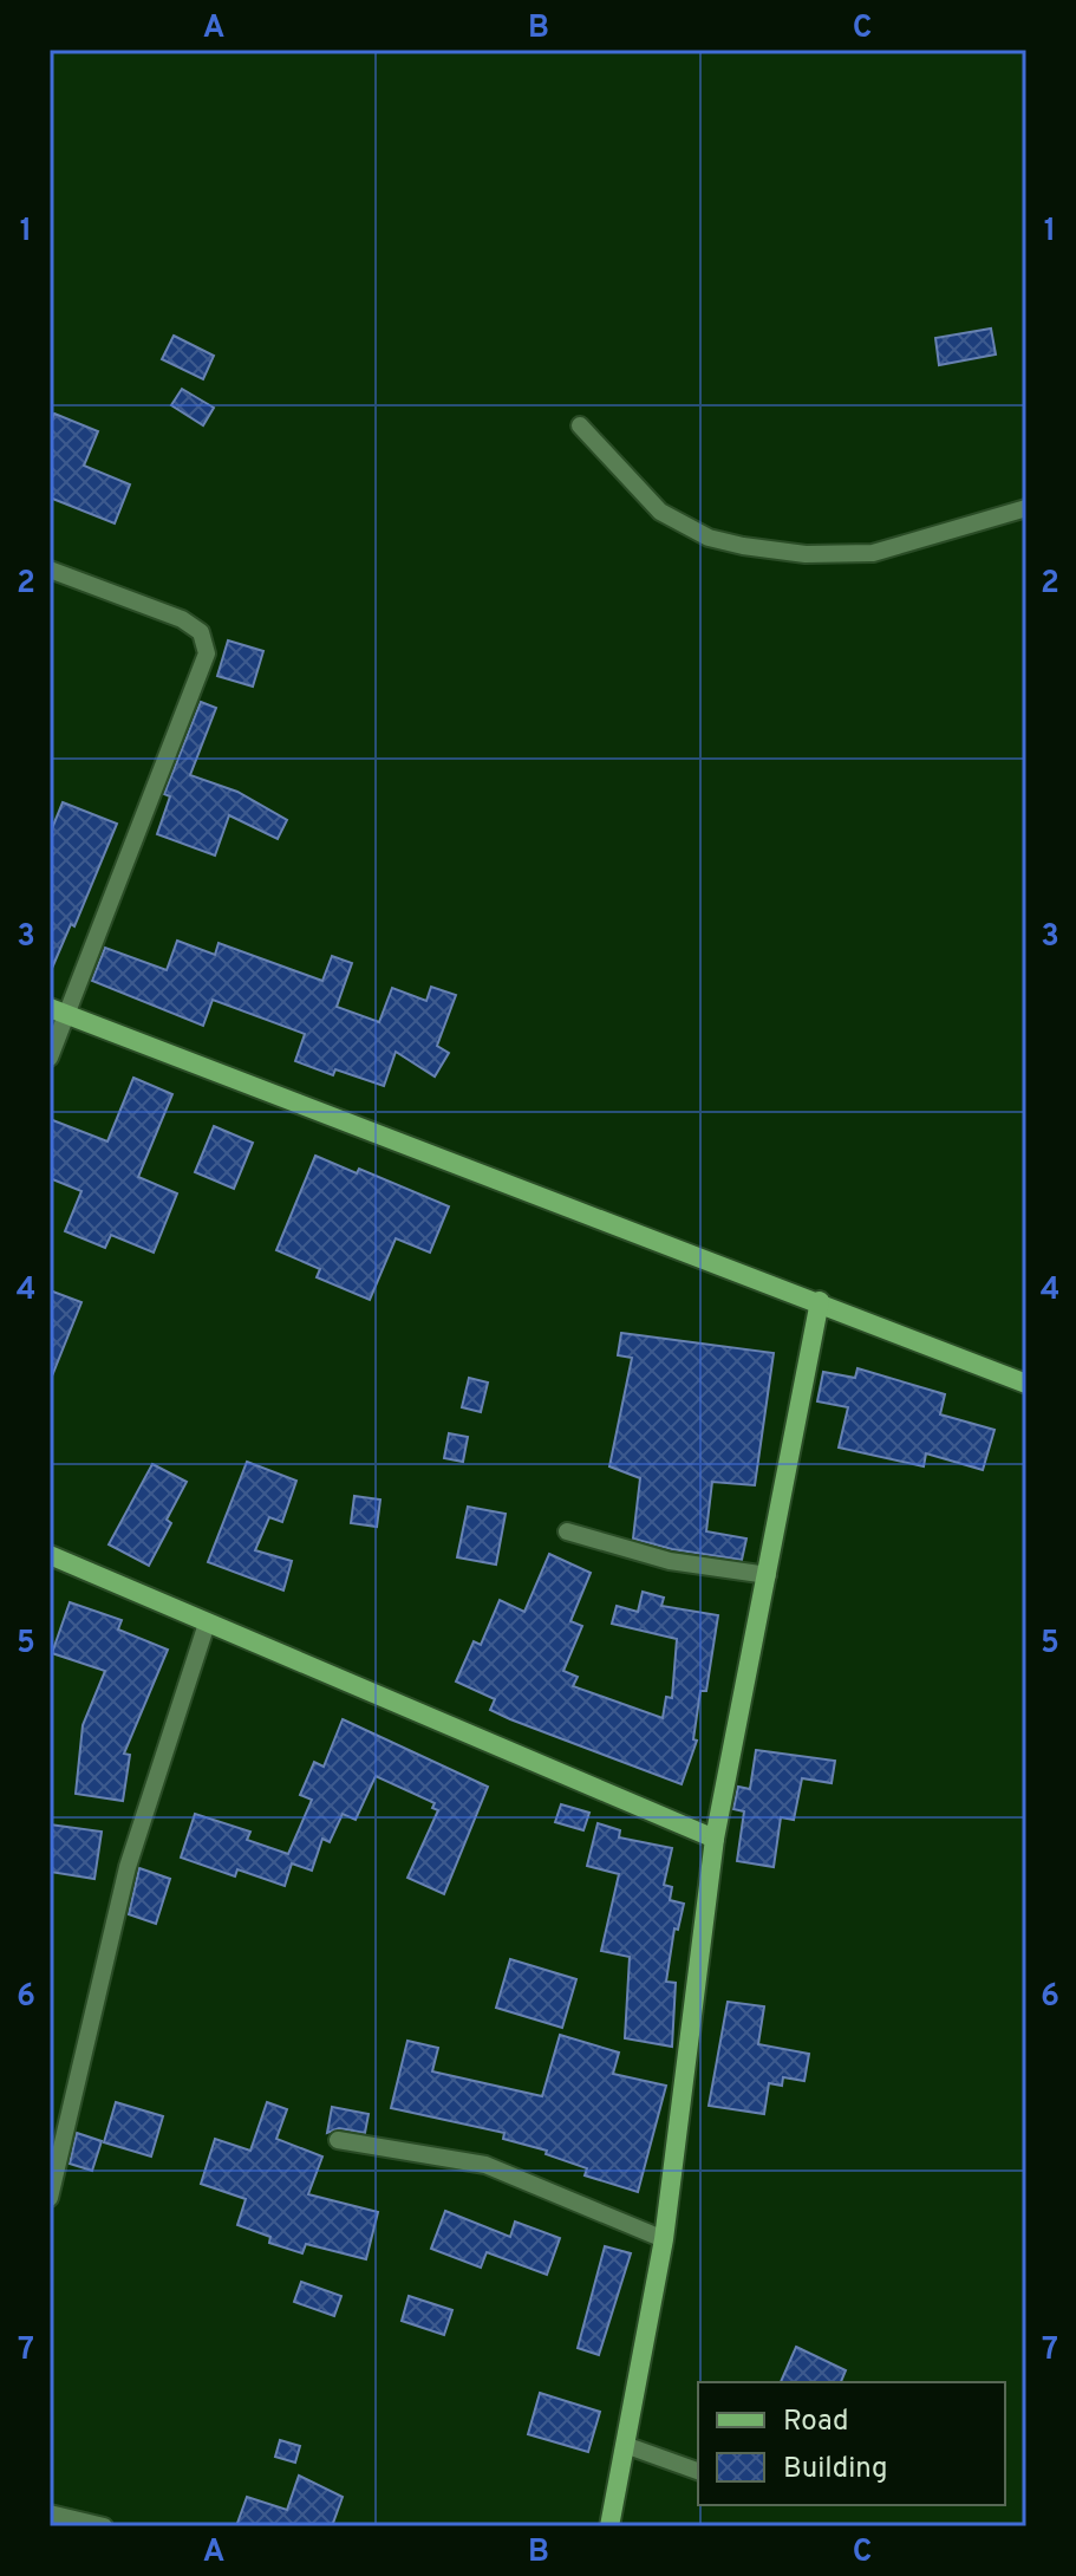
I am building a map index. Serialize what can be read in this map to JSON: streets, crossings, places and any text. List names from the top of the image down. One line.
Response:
{"legend":["Road","Building"],"grid":{"columns":["A","B","C"],"rows":["1","2","3","4","5","6","7"]}}
